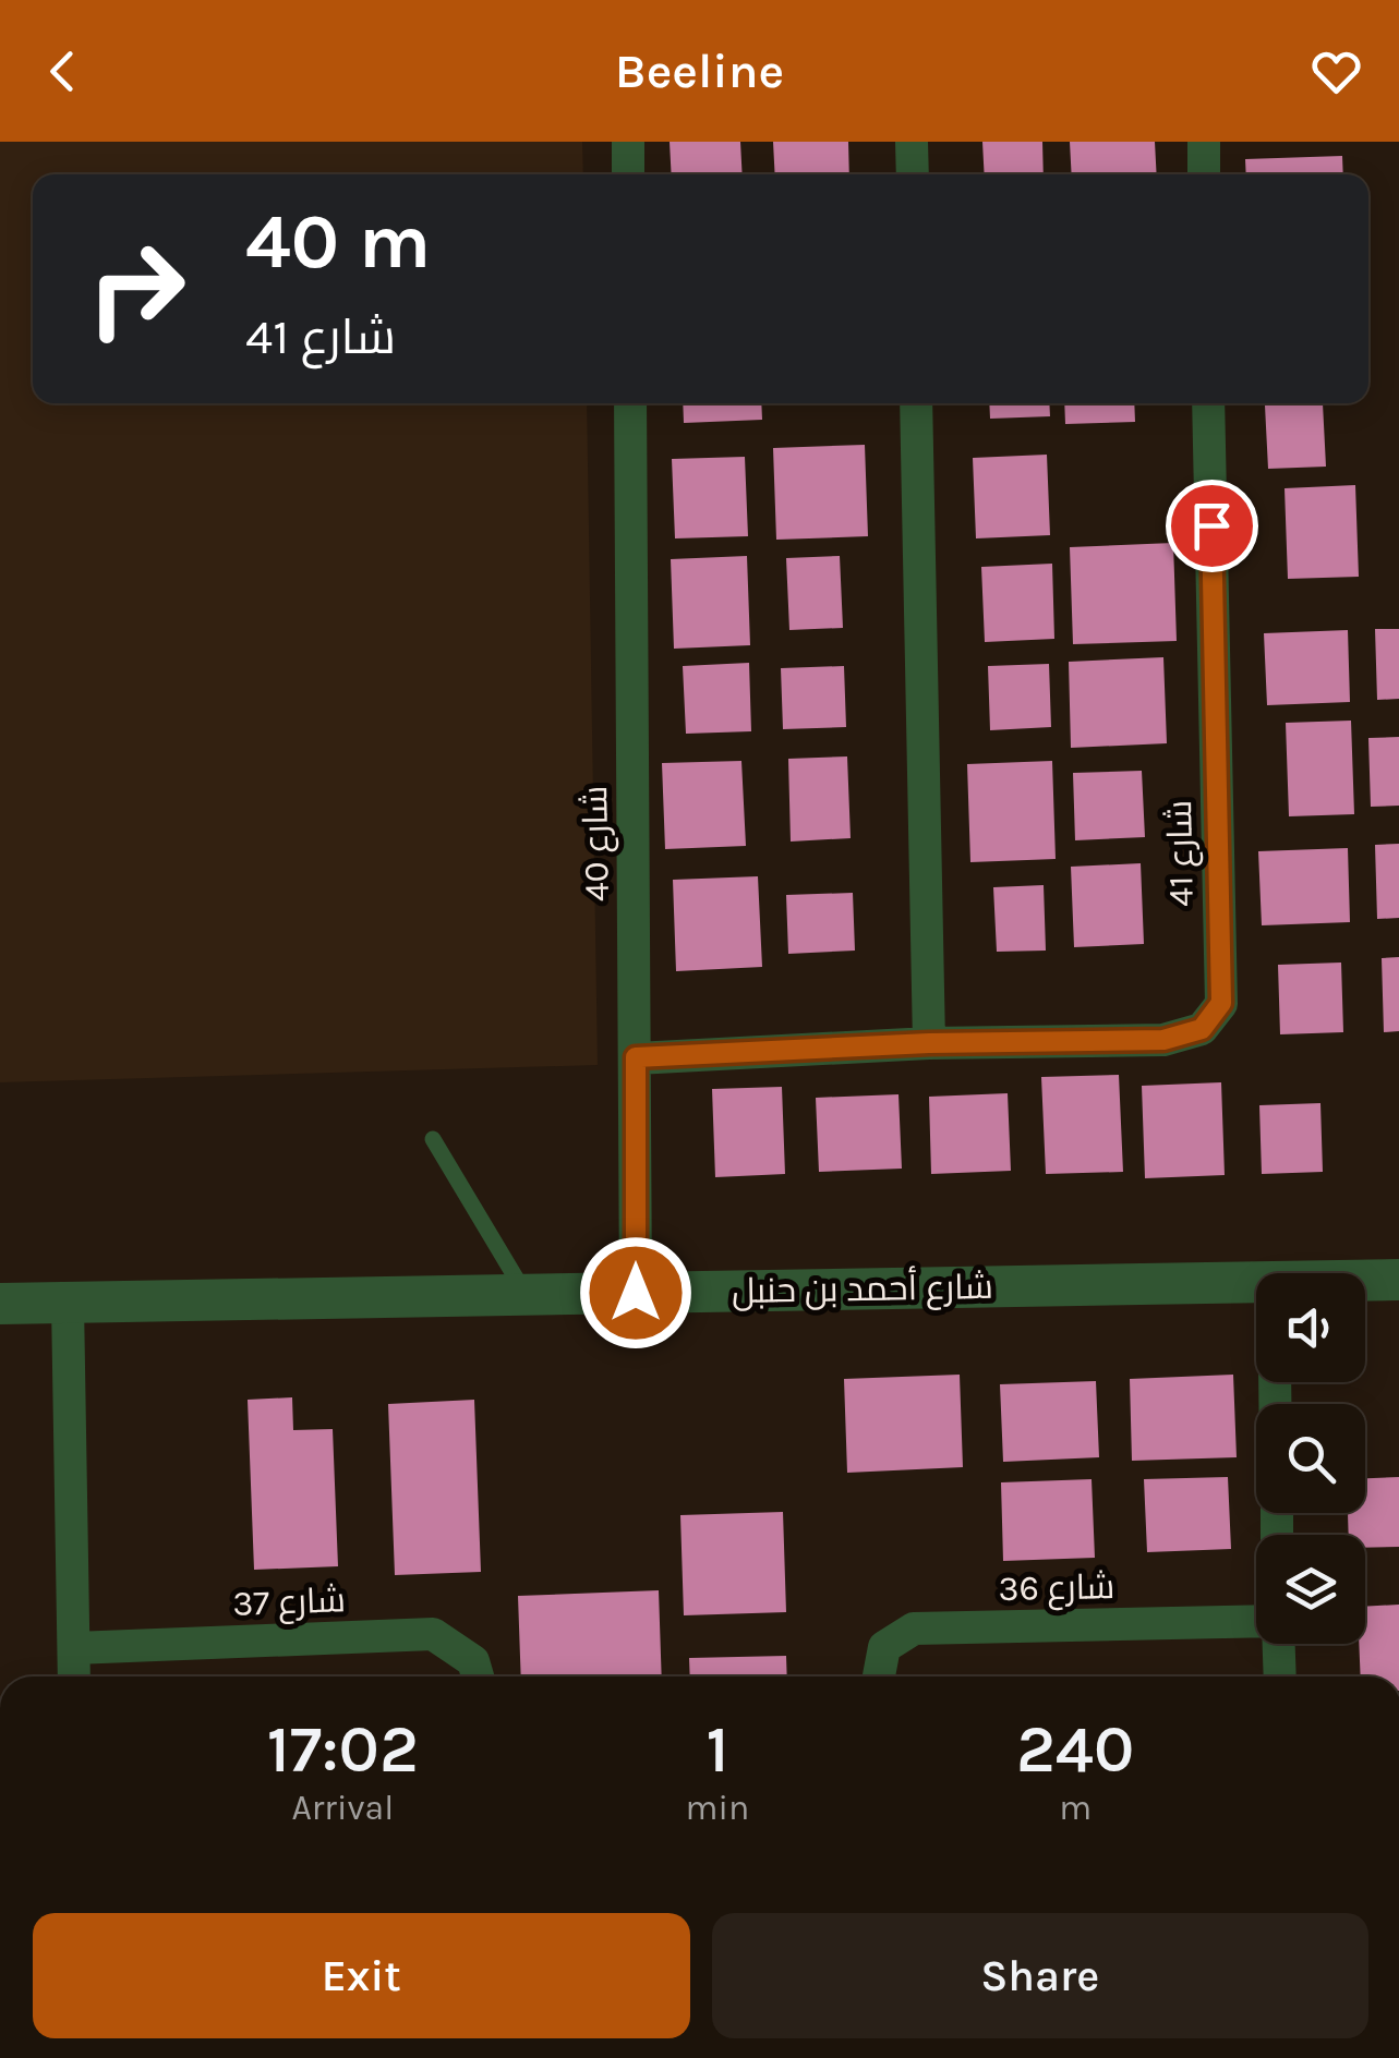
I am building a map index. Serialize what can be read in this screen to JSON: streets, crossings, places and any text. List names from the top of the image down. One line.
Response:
{"streets":{"street":["شارع 40","شارع 41","شارع أحمد بن حنبل","شارع 36","شارع 37"]},"crossings":[["شارع 40","شارع 41"],["شارع 40","شارع أحمد بن حنبل"]],"page":{"header":"Beeline","turn":["40 m","شارع 41"],"eta":["17:02","Arrival","1","min","240","m"],"buttons":["Exit","Share"]}}
